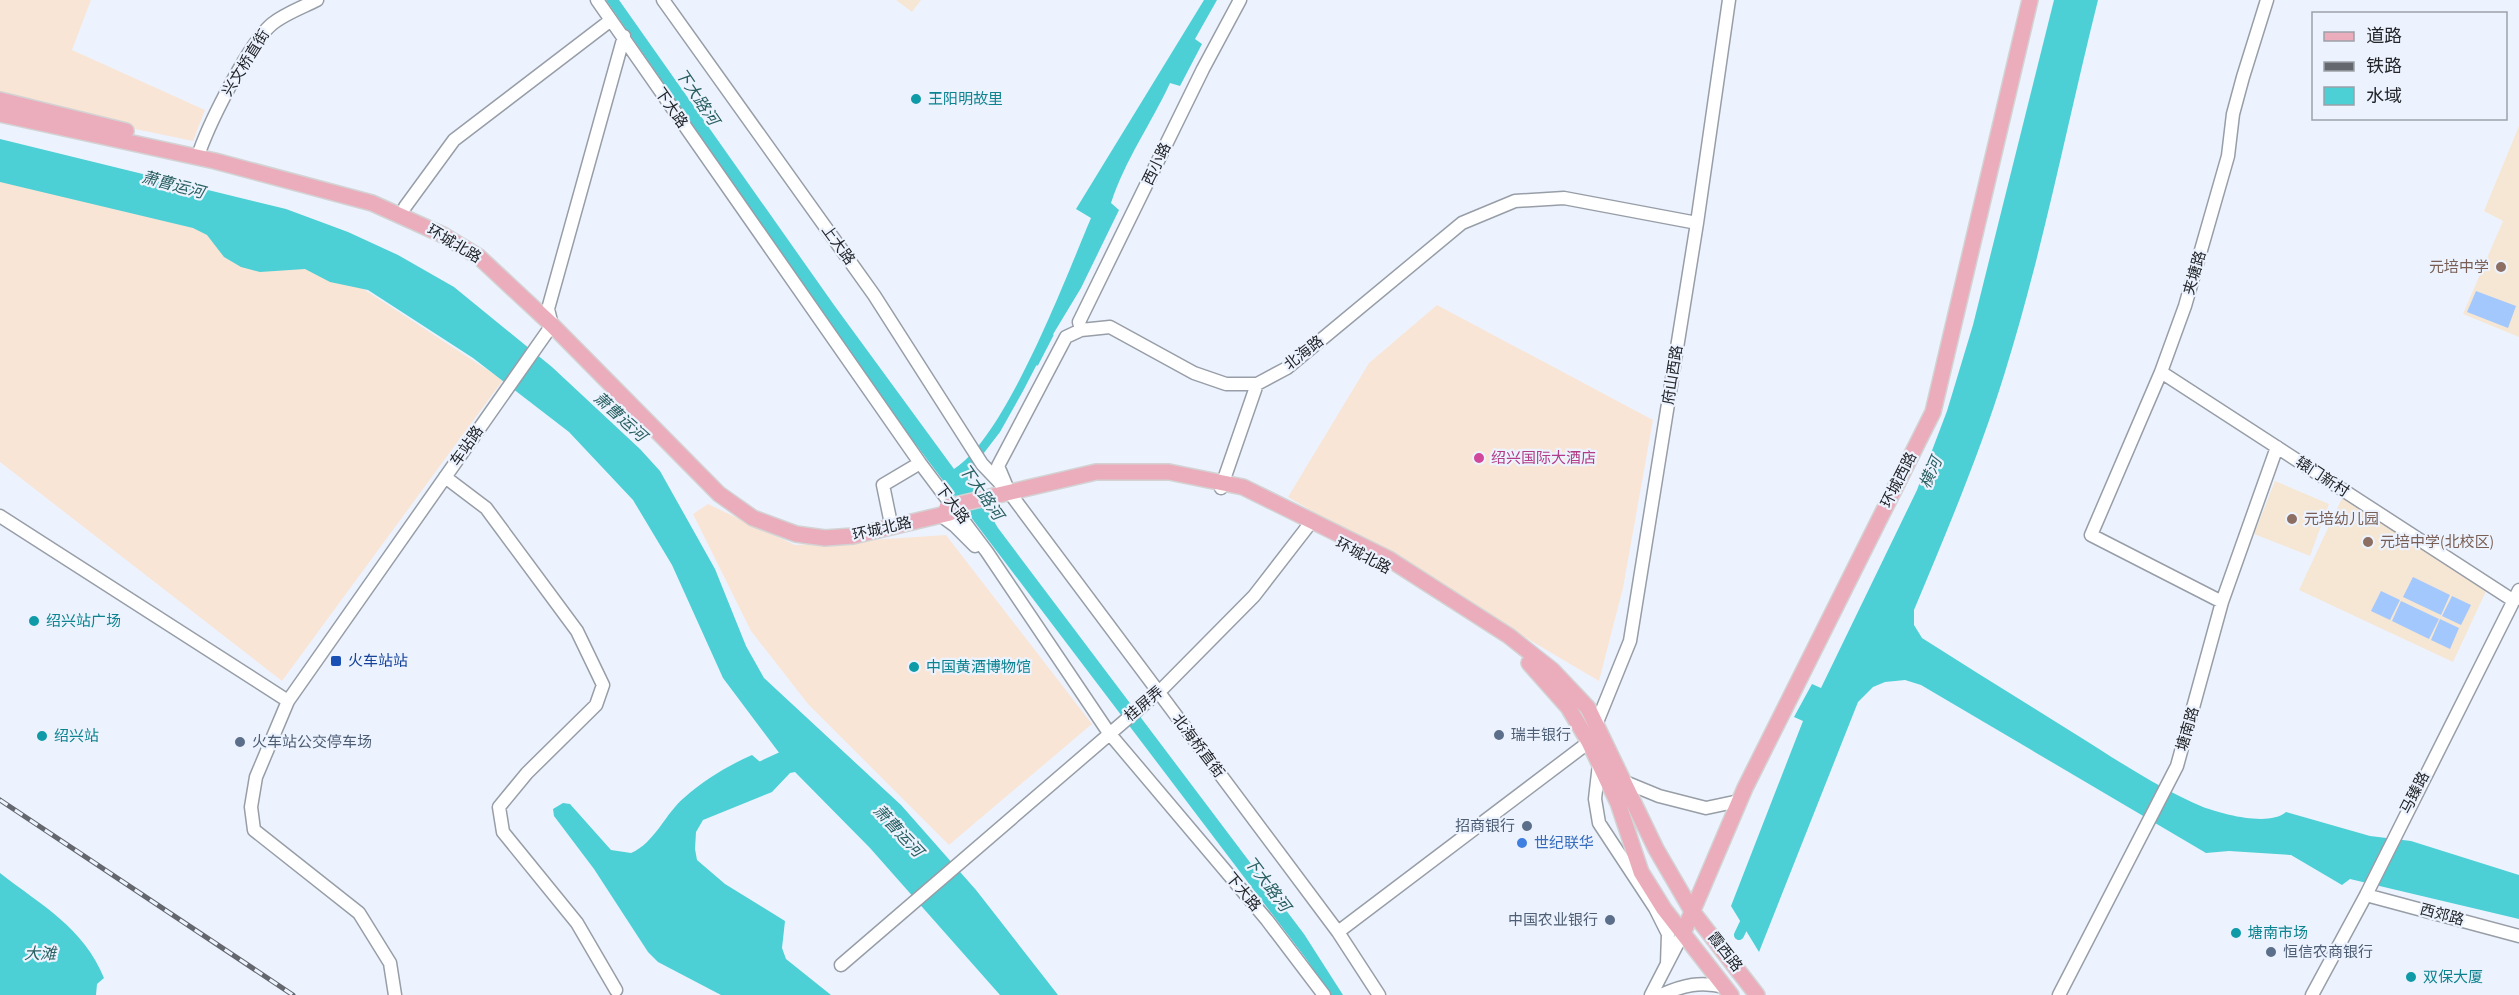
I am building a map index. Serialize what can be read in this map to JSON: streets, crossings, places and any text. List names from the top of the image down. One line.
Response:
{"streets":{"main road":["环城北路","环城西路","霞西路"],"street":["兴文桥直街","下大路","西小路","上大路","夹塘路","北海路","府山西路","车站路","辕门新村","桂屏弄","塘南路","北海桥直街","马臻路","西郊路"]},"crossings":[["兴文桥直街","环城北路"],["下大路","桂屏弄"],["西小路","北海路"],["环城北路","上大路"],["环城北路","府山西路"],["环城北路","车站路"],["环城北路","环城西路"],["环城北路","桂屏弄"],["环城北路","北海桥直街"],["环城北路","霞西路"],["上大路","北海桥直街"],["夹塘路","辕门新村"],["夹塘路","塘南路"],["北海路","府山西路"],["辕门新村","塘南路"],["辕门新村","马臻路"],["环城西路","霞西路"],["桂屏弄","北海桥直街"],["马臻路","西郊路"]],"water":["下大路河","萧曹运河","横河","大滩"],"places":{"other":["王阳明故里","元培中学","绍兴国际大酒店","元培幼儿园","元培中学(北校区)","绍兴站广场","中国黄酒博物馆","瑞丰银行","绍兴站","火车站公交停车场","招商银行","世纪联华","中国农业银行","塘南市场","恒信农商银行","双保大厦"],"transit":["火车站站"]},"legend":["道路","铁路","水域"]}
